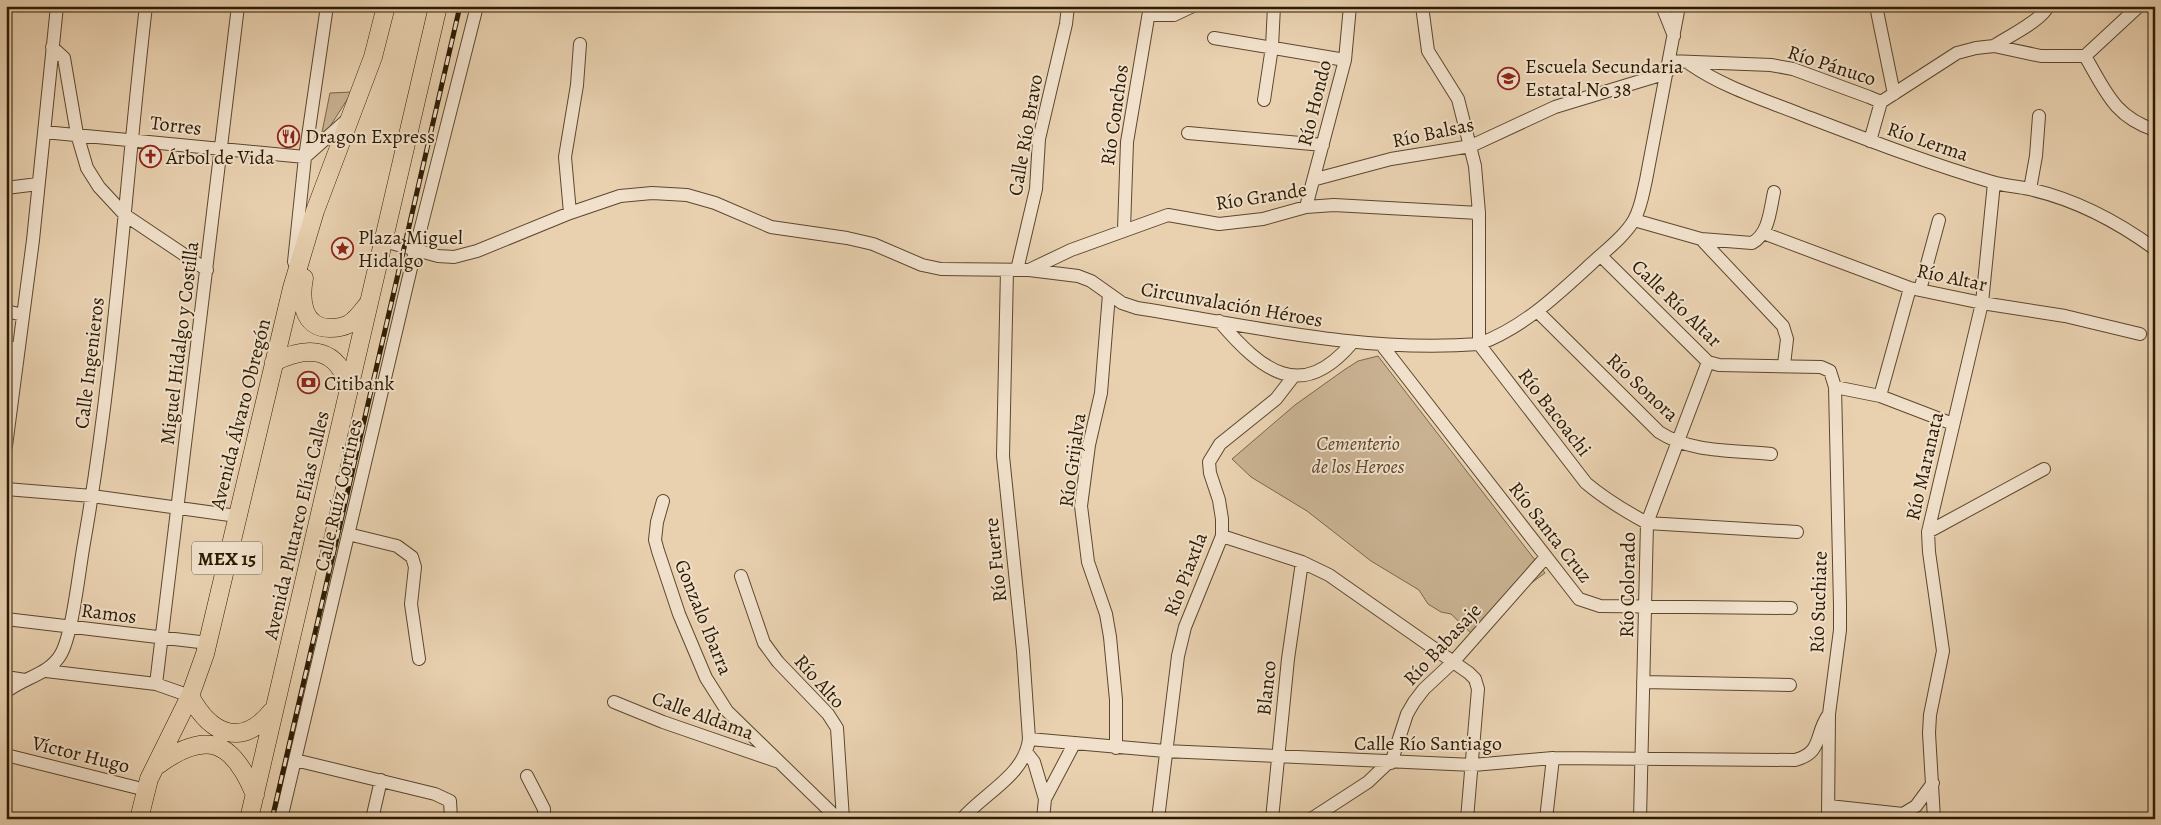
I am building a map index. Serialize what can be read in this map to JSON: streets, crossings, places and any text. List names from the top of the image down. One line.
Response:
{"streets":{"highway":["Avenida Álvaro Obregón","Avenida Plutarco Elías Calles","MEX 15"],"street":["Río Pánuco","Río Hondo","Río Conchos","Torres","Río Balsas","Calle Río Bravo","Río Lerma","Río Grande","Río Altar","Calle Río Altar","Circunvalación Héroes","Miguel Hidalgo y Costilla","Calle Ingenieros","Río Sonora","Río Bacoachi","Río Grijalva","Río Maranata","Calle Ruíz Cortines","Río Santa Cruz","Río Fuerte","Río Piaxtla","Río Colorado","Río Suchiate","Ramos","Gonzalo Ibarra","Río Babasaje","Río Alto","Blanco","Calle Aldama","Calle Río Santiago","Víctor Hugo"]},"crossings":[["Río Pánuco","Río Balsas"],["Río Pánuco","Río Lerma"],["Río Pánuco","Circunvalación Héroes"],["Río Hondo","Río Balsas"],["Río Hondo","Río Grande"],["Río Conchos","Río Grande"],["Torres","Miguel Hidalgo y Costilla"],["Torres","Calle Ingenieros"],["Torres","Avenida Álvaro Obregón"],["Río Balsas","Circunvalación Héroes"],["Calle Río Bravo","Río Grande"],["Calle Río Bravo","Circunvalación Héroes"],["Calle Río Bravo","Río Fuerte"],["Río Lerma","Río Maranata"],["Río Grande","Circunvalación Héroes"],["Río Grande","Río Fuerte"],["Río Altar","Río Maranata"],["Calle Río Altar","Circunvalación Héroes"],["Calle Río Altar","Río Colorado"],["Calle Río Altar","Río Suchiate"],["Circunvalación Héroes","Río Sonora"],["Circunvalación Héroes","Río Bacoachi"],["Circunvalación Héroes","Río Grijalva"],["Circunvalación Héroes","Calle Ruíz Cortines"],["Circunvalación Héroes","Avenida Plutarco Elías Calles"],["Circunvalación Héroes","Río Santa Cruz"],["Circunvalación Héroes","Río Fuerte"],["Miguel Hidalgo y Costilla","Ramos"],["Calle Ingenieros","Ramos"],["Río Sonora","Río Colorado"],["Río Bacoachi","Río Colorado"],["Avenida Álvaro Obregón","MEX 15"],["Avenida Álvaro Obregón","Ramos"],["Avenida Álvaro Obregón","Víctor Hugo"],["Río Grijalva","Calle Río Santiago"],["Río Santa Cruz","Río Colorado"],["Río Santa Cruz","Río Babasaje"],["Río Fuerte","Calle Río Santiago"],["Río Piaxtla","Calle Río Santiago"],["Río Colorado","Calle Río Santiago"],["Río Suchiate","Calle Río Santiago"],["Gonzalo Ibarra","Calle Aldama"],["Río Babasaje","Calle Río Santiago"],["Blanco","Calle Río Santiago"]],"parks":["Cementerio de los Heroes"],"places":{"school or university":["Escuela Secundaria Estatal No 38"],"restaurant":["Dragon Express"],"church":["Árbol de Vida"],"place":["Plaza Miguel Hidalgo"],"bank":["Citibank"]}}
